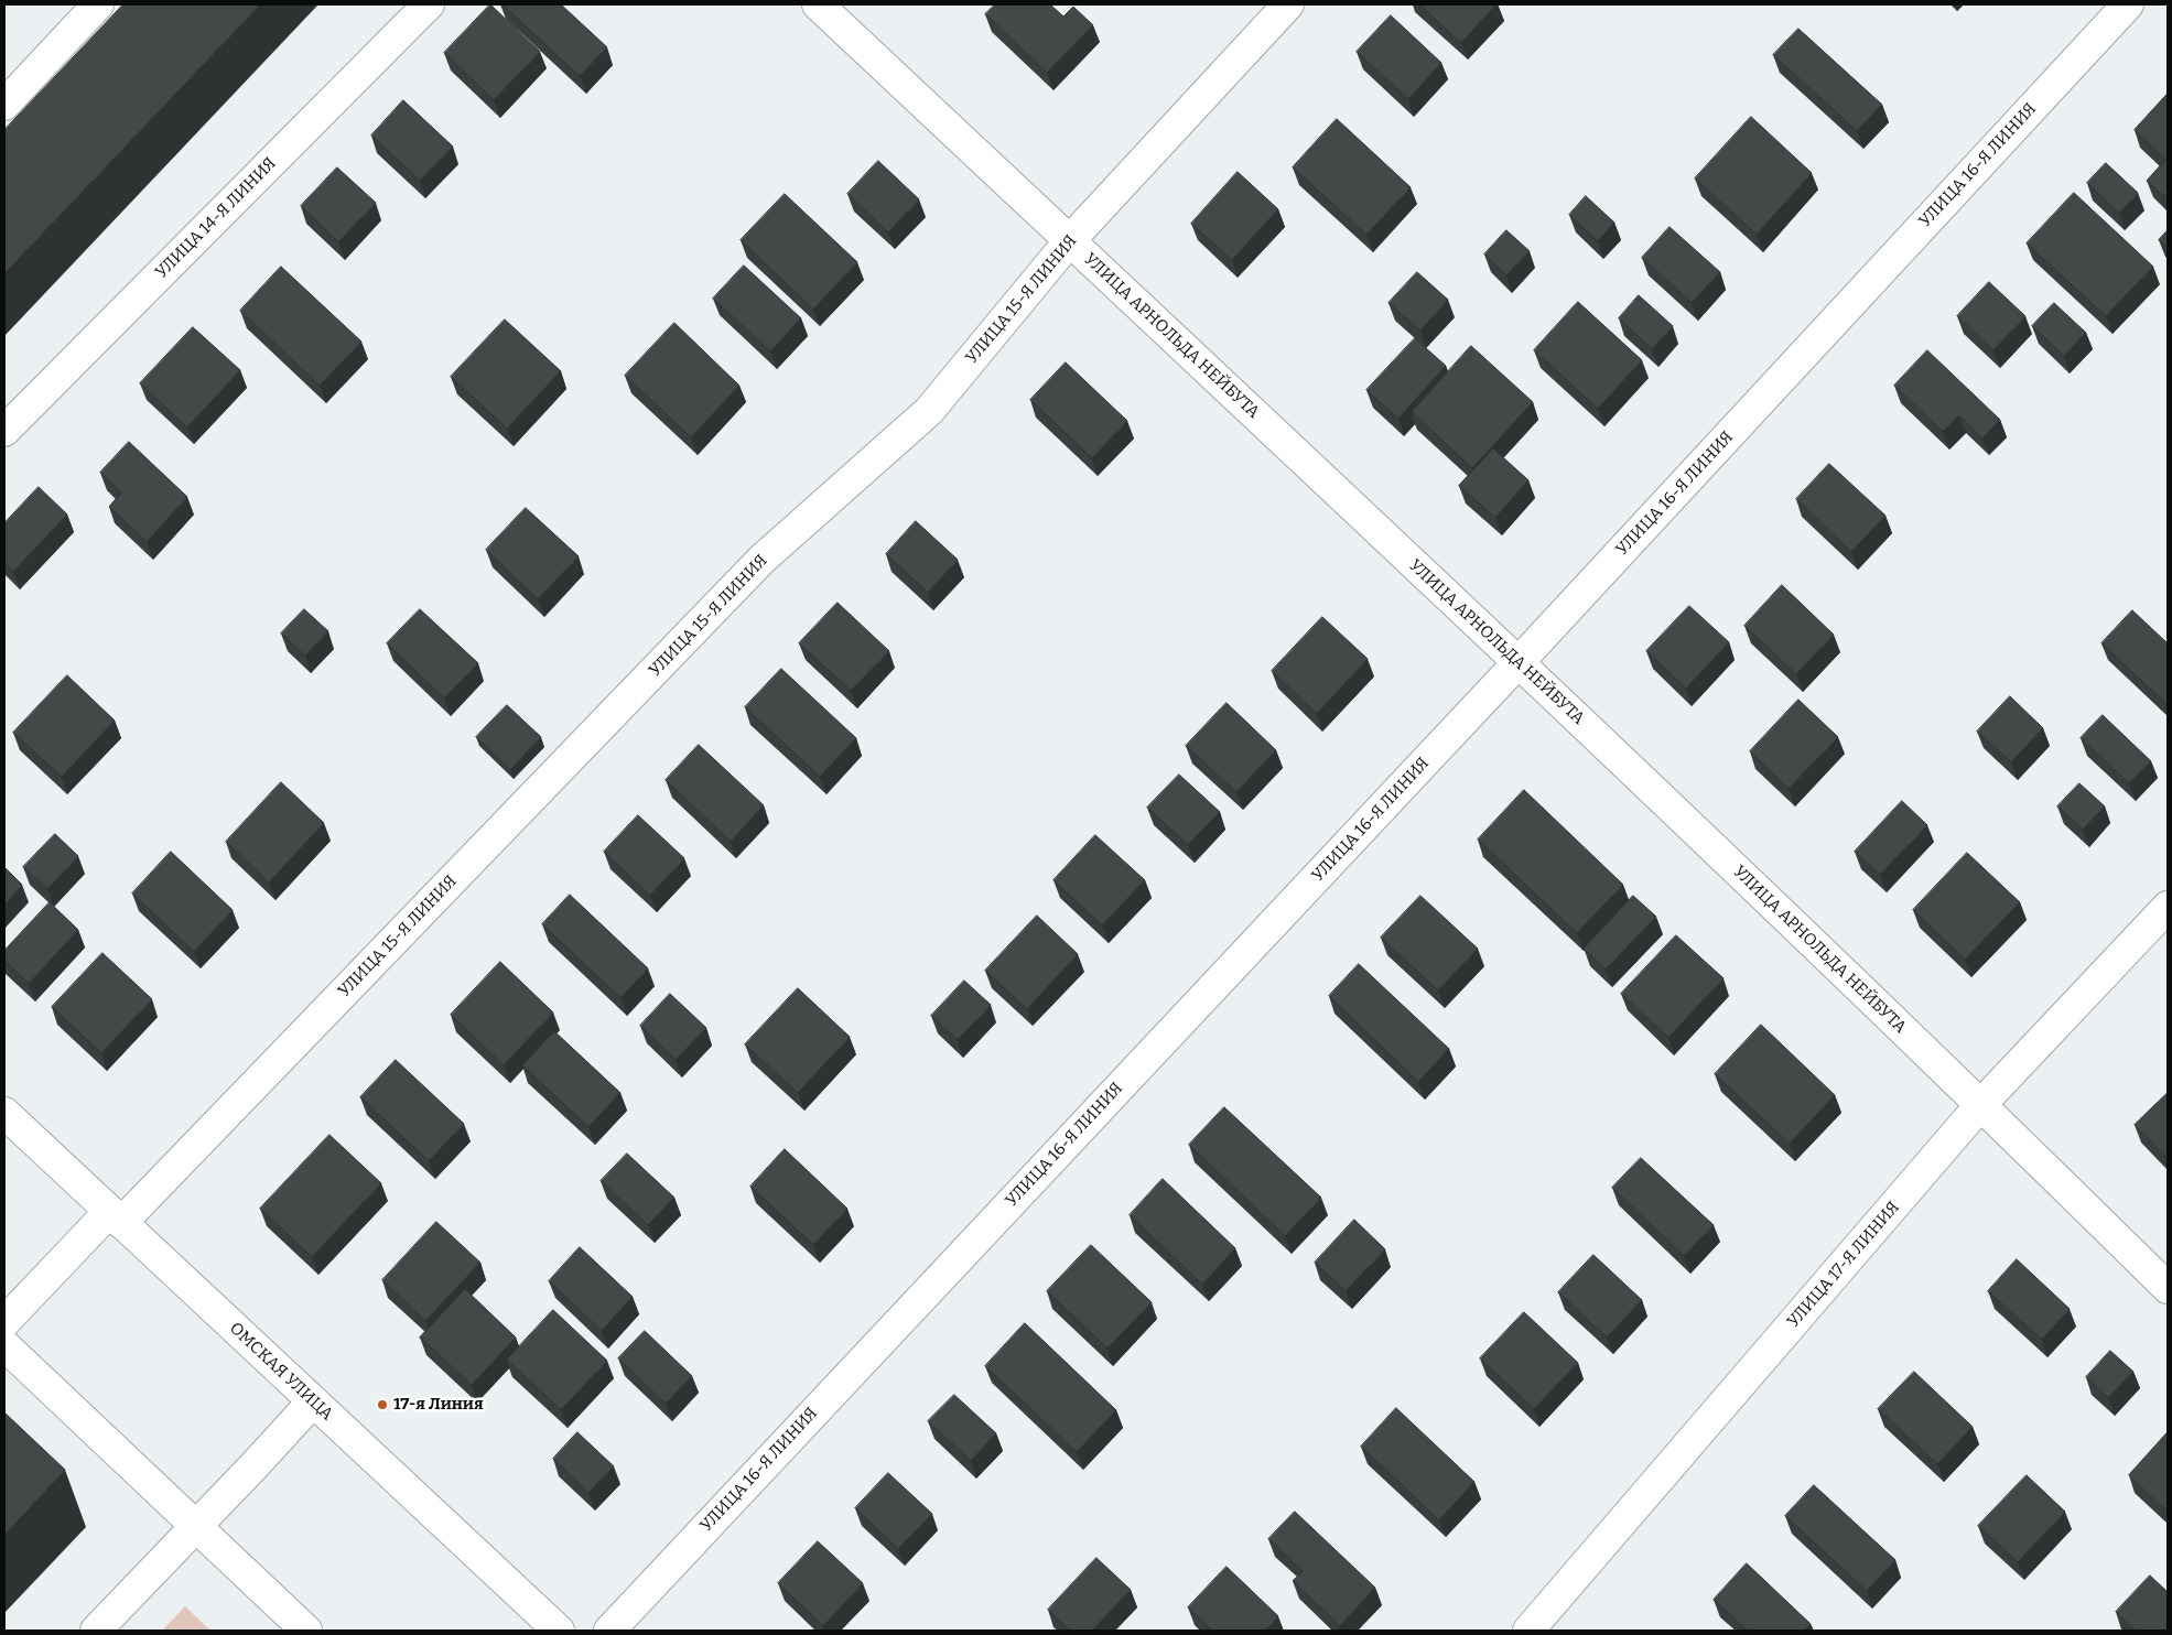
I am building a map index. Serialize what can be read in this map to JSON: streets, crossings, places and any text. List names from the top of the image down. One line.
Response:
{"streets":{"street":["УЛИЦА 16-Я ЛИНИЯ","УЛИЦА 14-Я ЛИНИЯ","УЛИЦА 15-Я ЛИНИЯ","УЛИЦА АРНОЛЬДА НЕЙБУТА","УЛИЦА 17-Я ЛИНИЯ","ОМСКАЯ УЛИЦА"]},"crossings":[["УЛИЦА 16-Я ЛИНИЯ","УЛИЦА АРНОЛЬДА НЕЙБУТА"],["УЛИЦА 15-Я ЛИНИЯ","УЛИЦА АРНОЛЬДА НЕЙБУТА"],["УЛИЦА 15-Я ЛИНИЯ","ОМСКАЯ УЛИЦА"],["УЛИЦА АРНОЛЬДА НЕЙБУТА","УЛИЦА 17-Я ЛИНИЯ"]],"places":["17-я Линия"]}
